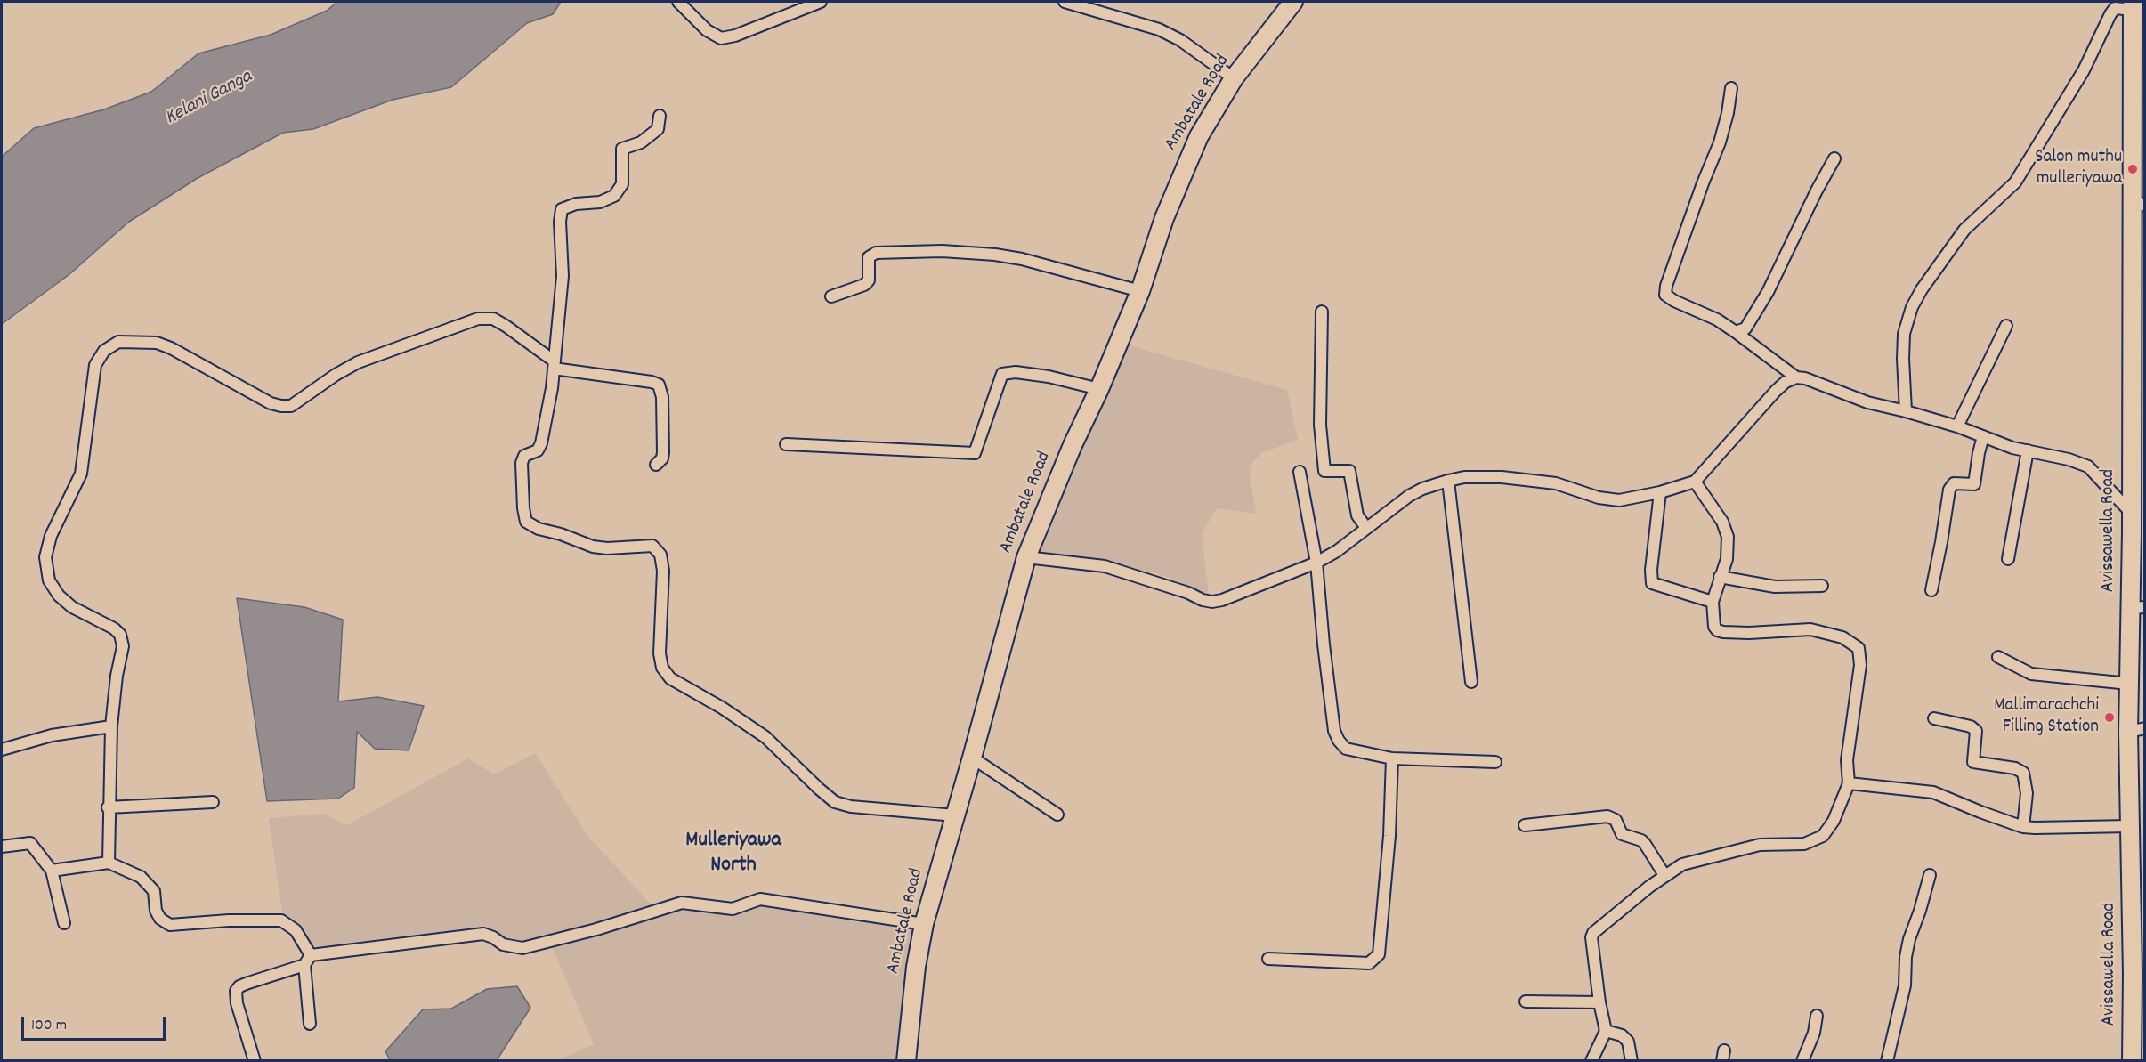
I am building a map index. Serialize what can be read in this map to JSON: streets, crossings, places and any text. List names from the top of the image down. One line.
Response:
{"streets":{"main road":["Ambatale Road","Avissawella Road"]},"districts":["Mulleriyawa North"],"water":["Kelani Ganga"],"places":["Salon muthu mulleriyawa","Mallimarachchi Filling Station"],"scale_bar":"100 m"}
